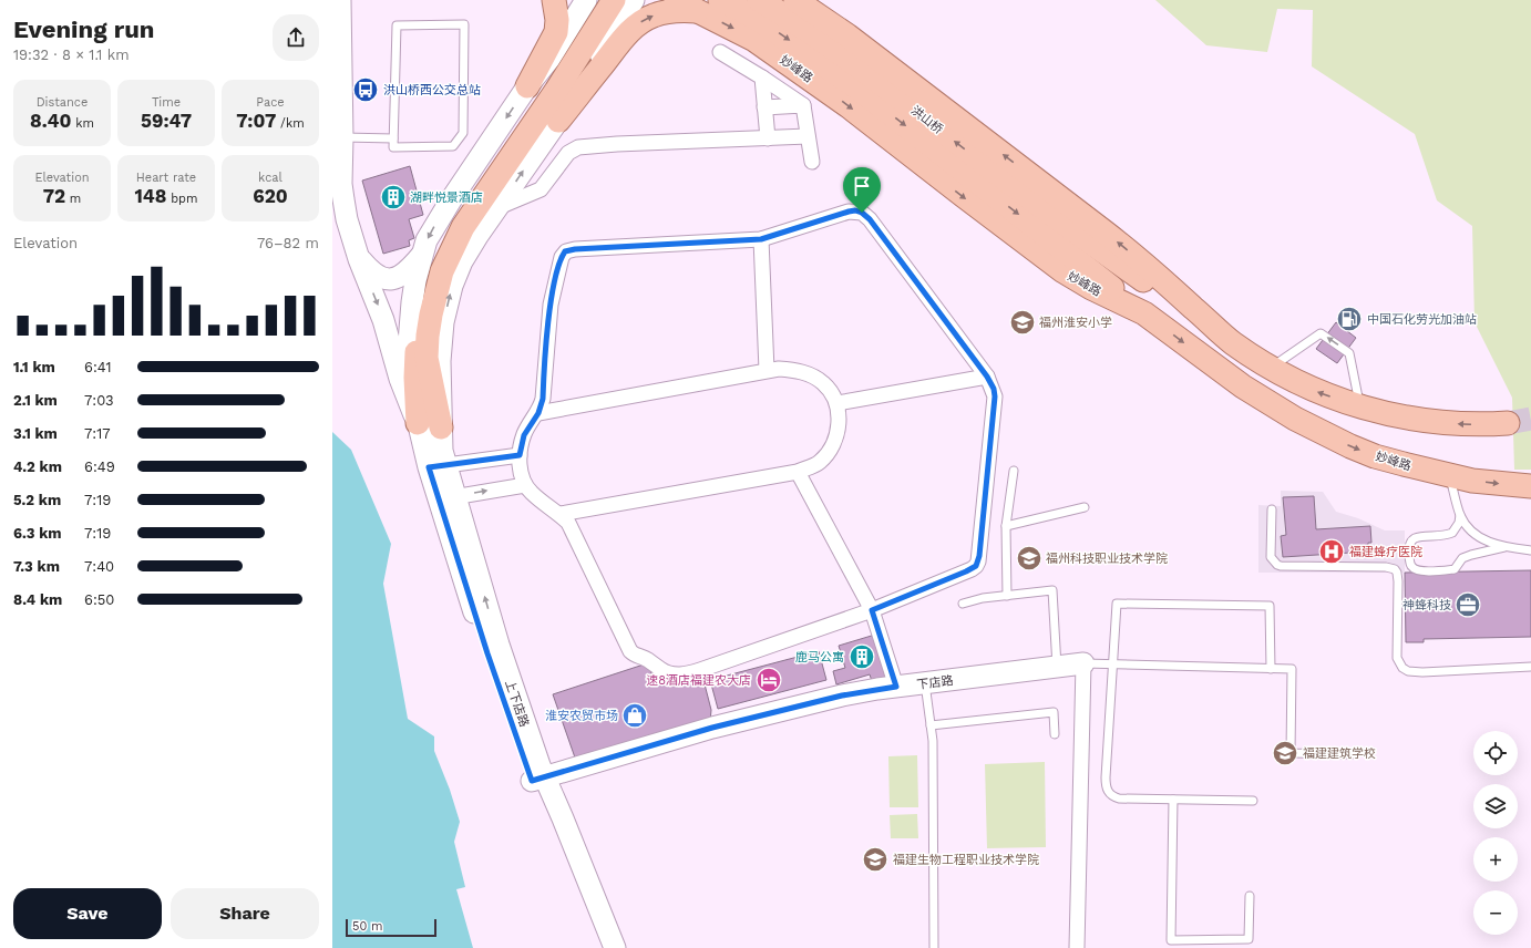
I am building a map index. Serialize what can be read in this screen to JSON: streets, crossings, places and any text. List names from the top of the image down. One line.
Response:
{"streets":{"main road":["妙峰路","洪山桥","下店路","上下店路"]},"crossings":[["下店路","上下店路"]],"places":{"bus stop":["洪山桥西公交总站"],"building":["湖畔悦景酒店","鹿马公寓"],"fuel station":["中国石化劳光加油站"],"school or university":["福州淮安小学","福州科技职业技术学院","福建建筑学校","福建生物工程职业技术学院"],"hospital":["福建蜂疗医院"],"office":["神蜂科技"],"hotel":["速8酒店福建农大店"],"shop":["淮安农贸市场"]},"scale_bar":"50 m","page":{"heading":["Evening run","19:32 · 8 × 1.1 km"],"stats":[["Distance","8.40 km"],["Time","59:47"],["Pace","7:07 /km"],["Elevation","72 m"],["Heart rate","148 bpm"],["kcal","620"]],"chart":["Elevation","76–82 m"],"list":[{"name":"1.1 km","note":"6:41"},{"name":"2.1 km","note":"7:03"},{"name":"3.1 km","note":"7:17"},{"name":"4.2 km","note":"6:49"},{"name":"5.2 km","note":"7:19"},{"name":"6.3 km","note":"7:19"},{"name":"7.3 km","note":"7:40"},{"name":"8.4 km","note":"6:50"}],"map_buttons":["+","−"],"buttons":["Save","Share"],"scale":"50 m"}}
